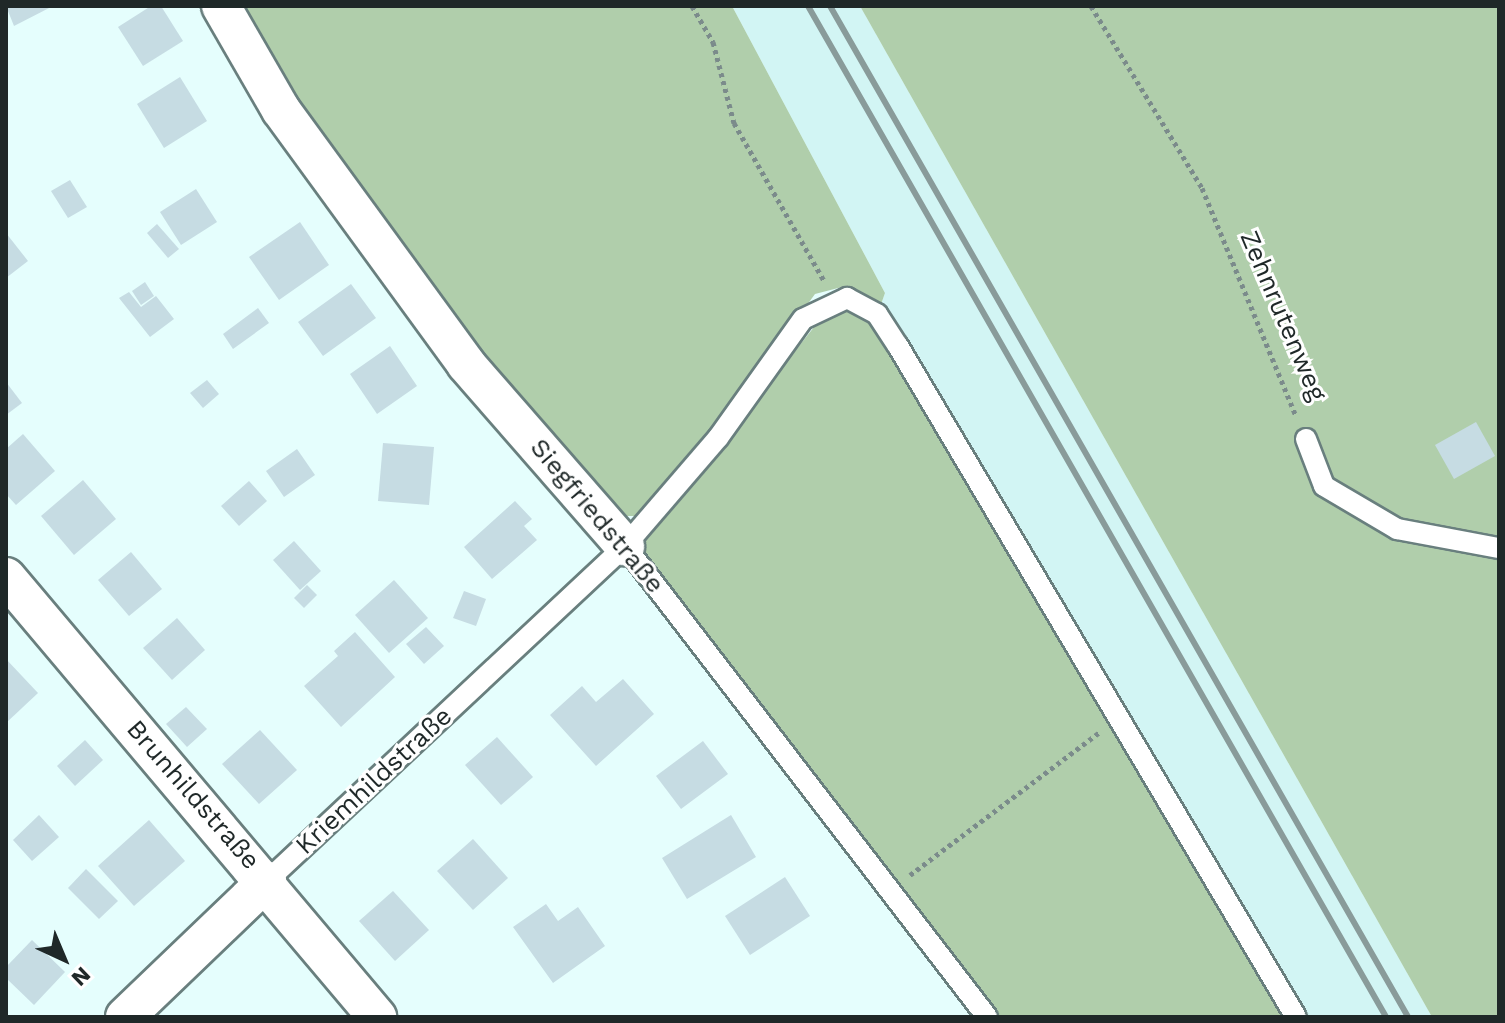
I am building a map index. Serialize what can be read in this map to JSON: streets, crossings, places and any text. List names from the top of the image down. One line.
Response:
{"streets":{"street":["Siegfriedstraße","Kriemhildstraße","Brunhildstraße"],"lane":["Zehnrutenweg"]},"crossings":[["Siegfriedstraße","Kriemhildstraße"],["Kriemhildstraße","Brunhildstraße"]],"north":"bottom right"}
